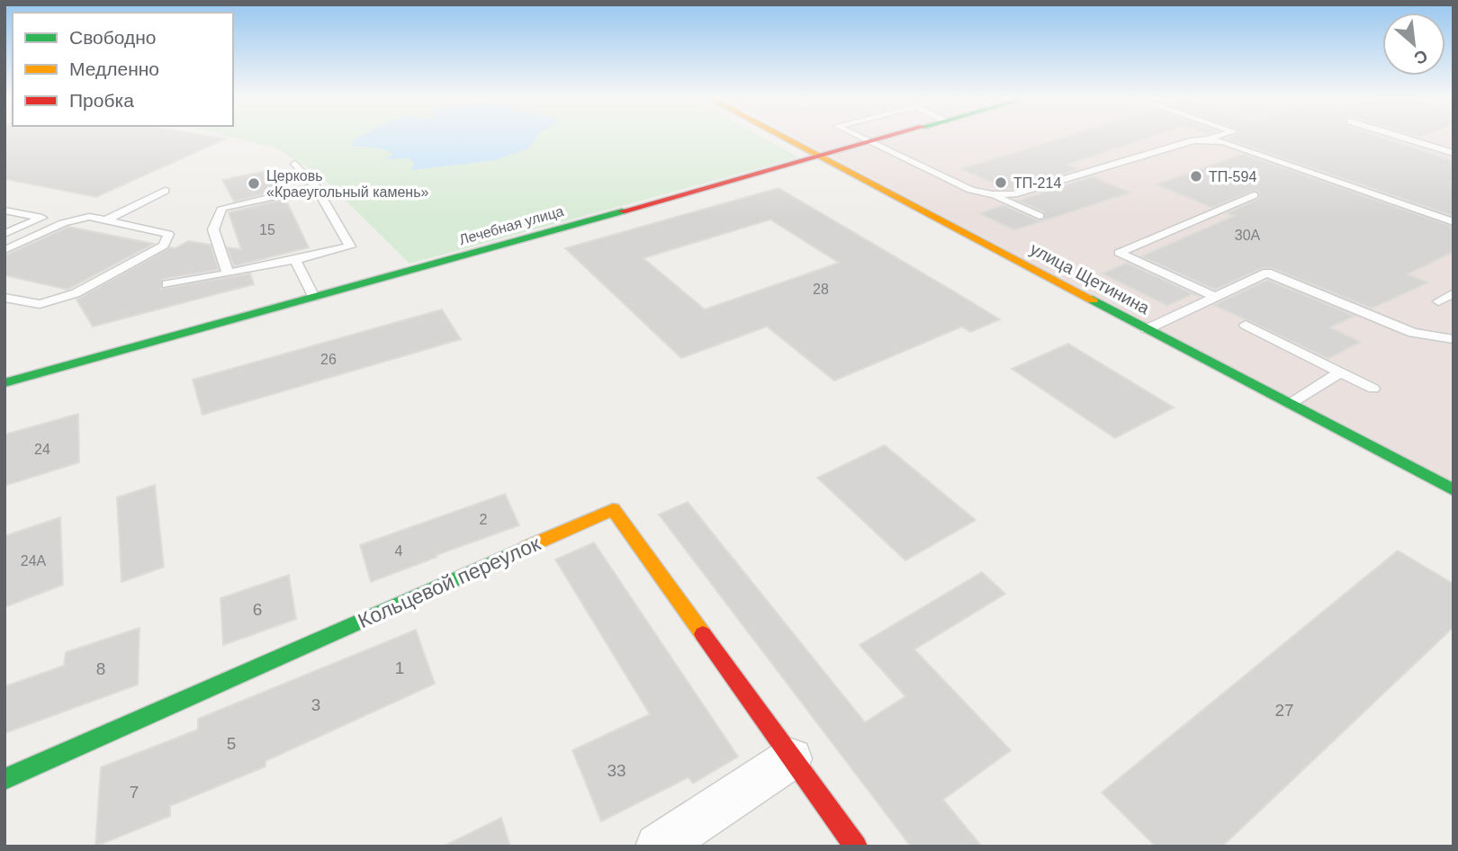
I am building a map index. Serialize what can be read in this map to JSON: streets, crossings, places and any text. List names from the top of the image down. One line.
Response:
{"streets":{"street":["Лечебная улица","улица Щетинина","Кольцевой переулок"]},"crossings":[["Лечебная улица","улица Щетинина"]],"places":["ТП-594","ТП-214","Церковь «Краеугольный камень»"],"house_numbers":["15","30А","28","26","24","2","4","24А","6","1","8","3","27","5","33","7"],"legend":["Свободно","Медленно","Пробка"],"north":"bottom right"}
